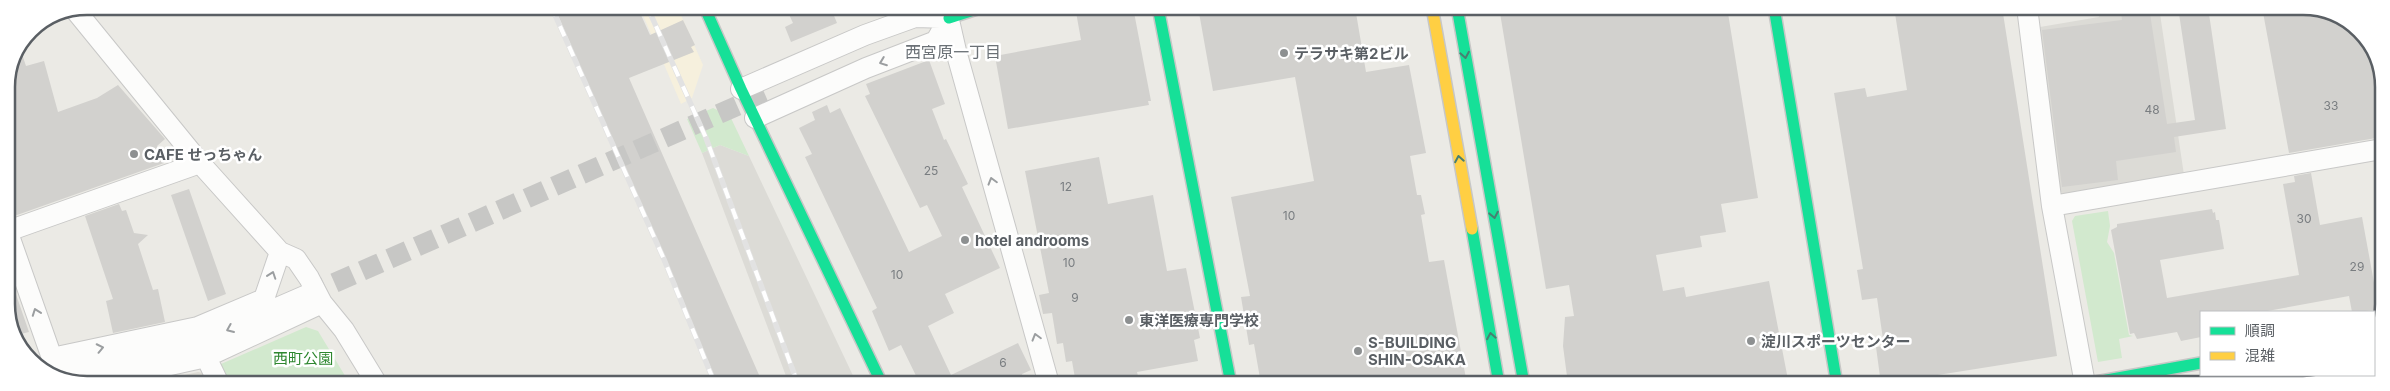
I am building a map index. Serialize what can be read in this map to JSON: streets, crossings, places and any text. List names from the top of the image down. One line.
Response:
{"districts":["西宮原一丁目"],"parks":["西町公園"],"places":["テラサキ第2ビル","CAFE せっちゃん","hotel androoms","東洋医療専門学校","淀川スポーツセンター","S-BUILDING SHIN-OSAKA"],"house_numbers":["33","48","25","12","10","30","10","29","10","9","6"],"legend":["順調","混雑"]}
